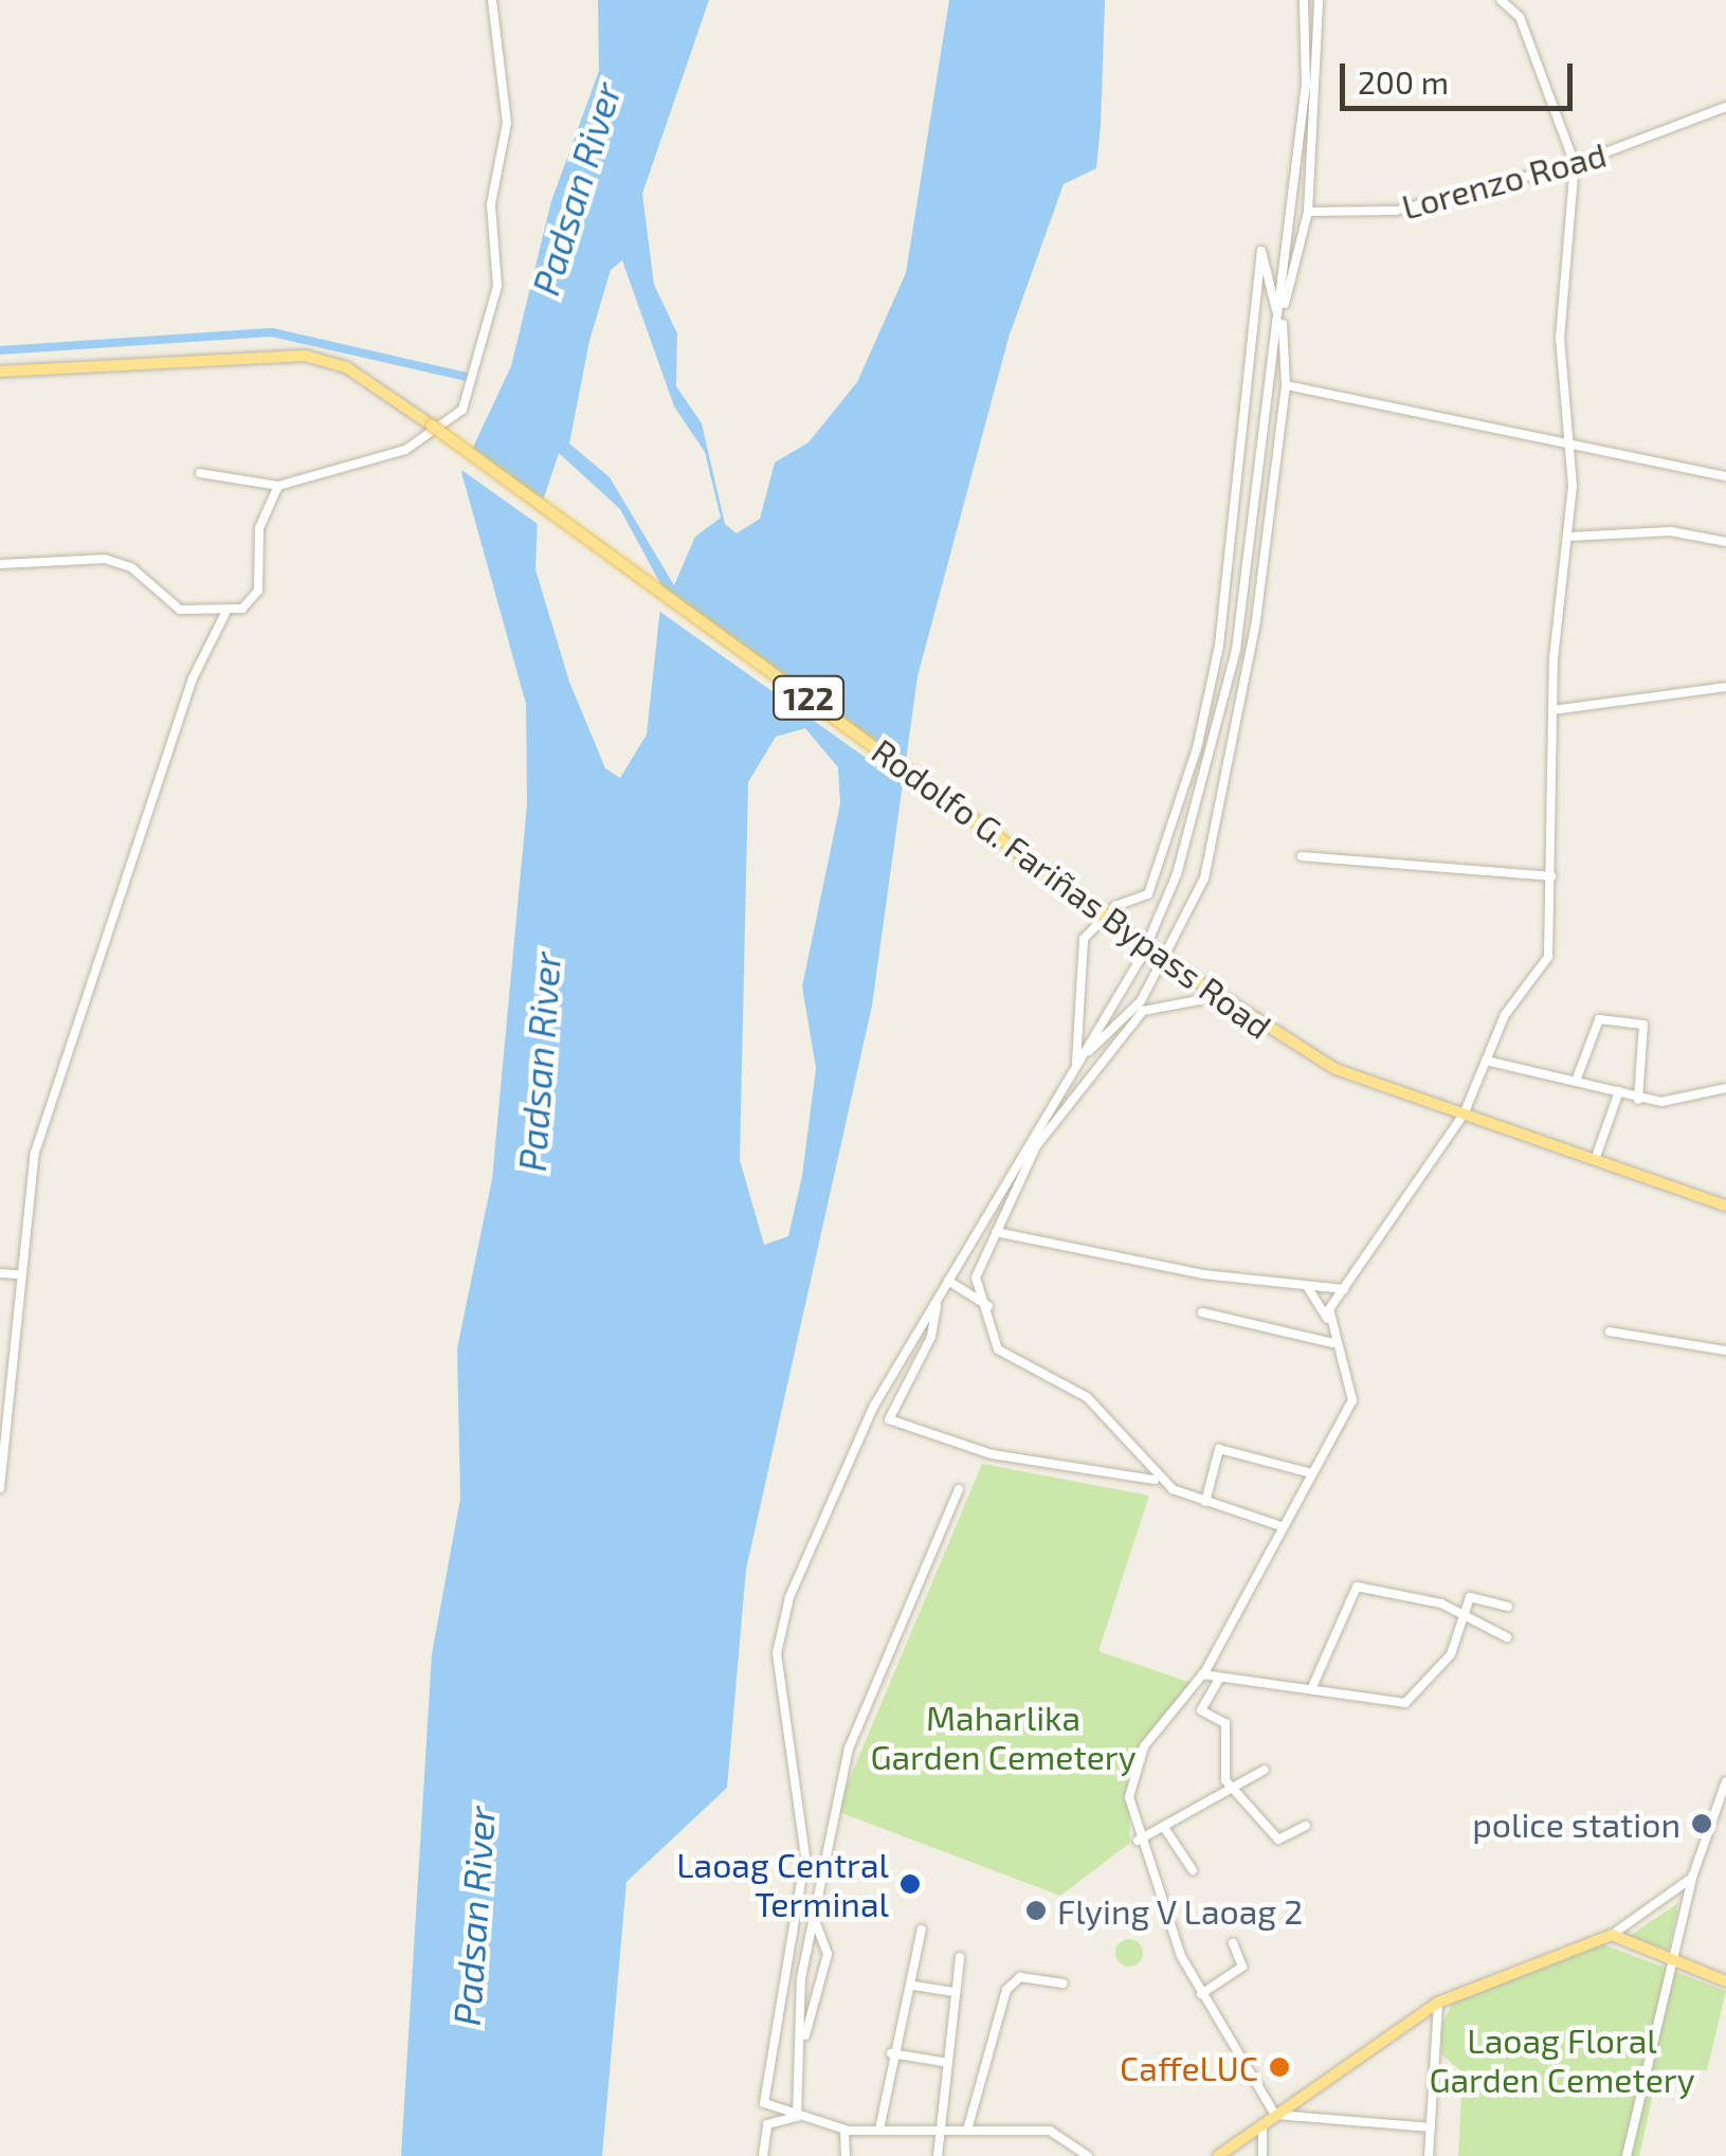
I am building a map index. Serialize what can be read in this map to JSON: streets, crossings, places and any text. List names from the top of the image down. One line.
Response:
{"streets":{"main road":["122","Rodolfo G. Fariñas Bypass Road"],"street":["Lorenzo Road"]},"water":["Padsan River"],"parks":["Maharlika Garden Cemetery","Laoag Floral Garden Cemetery"],"places":["police station","Laoag Central Terminal","Flying V Laoag 2","CaffeLUC"],"scale_bar":"200 m"}
